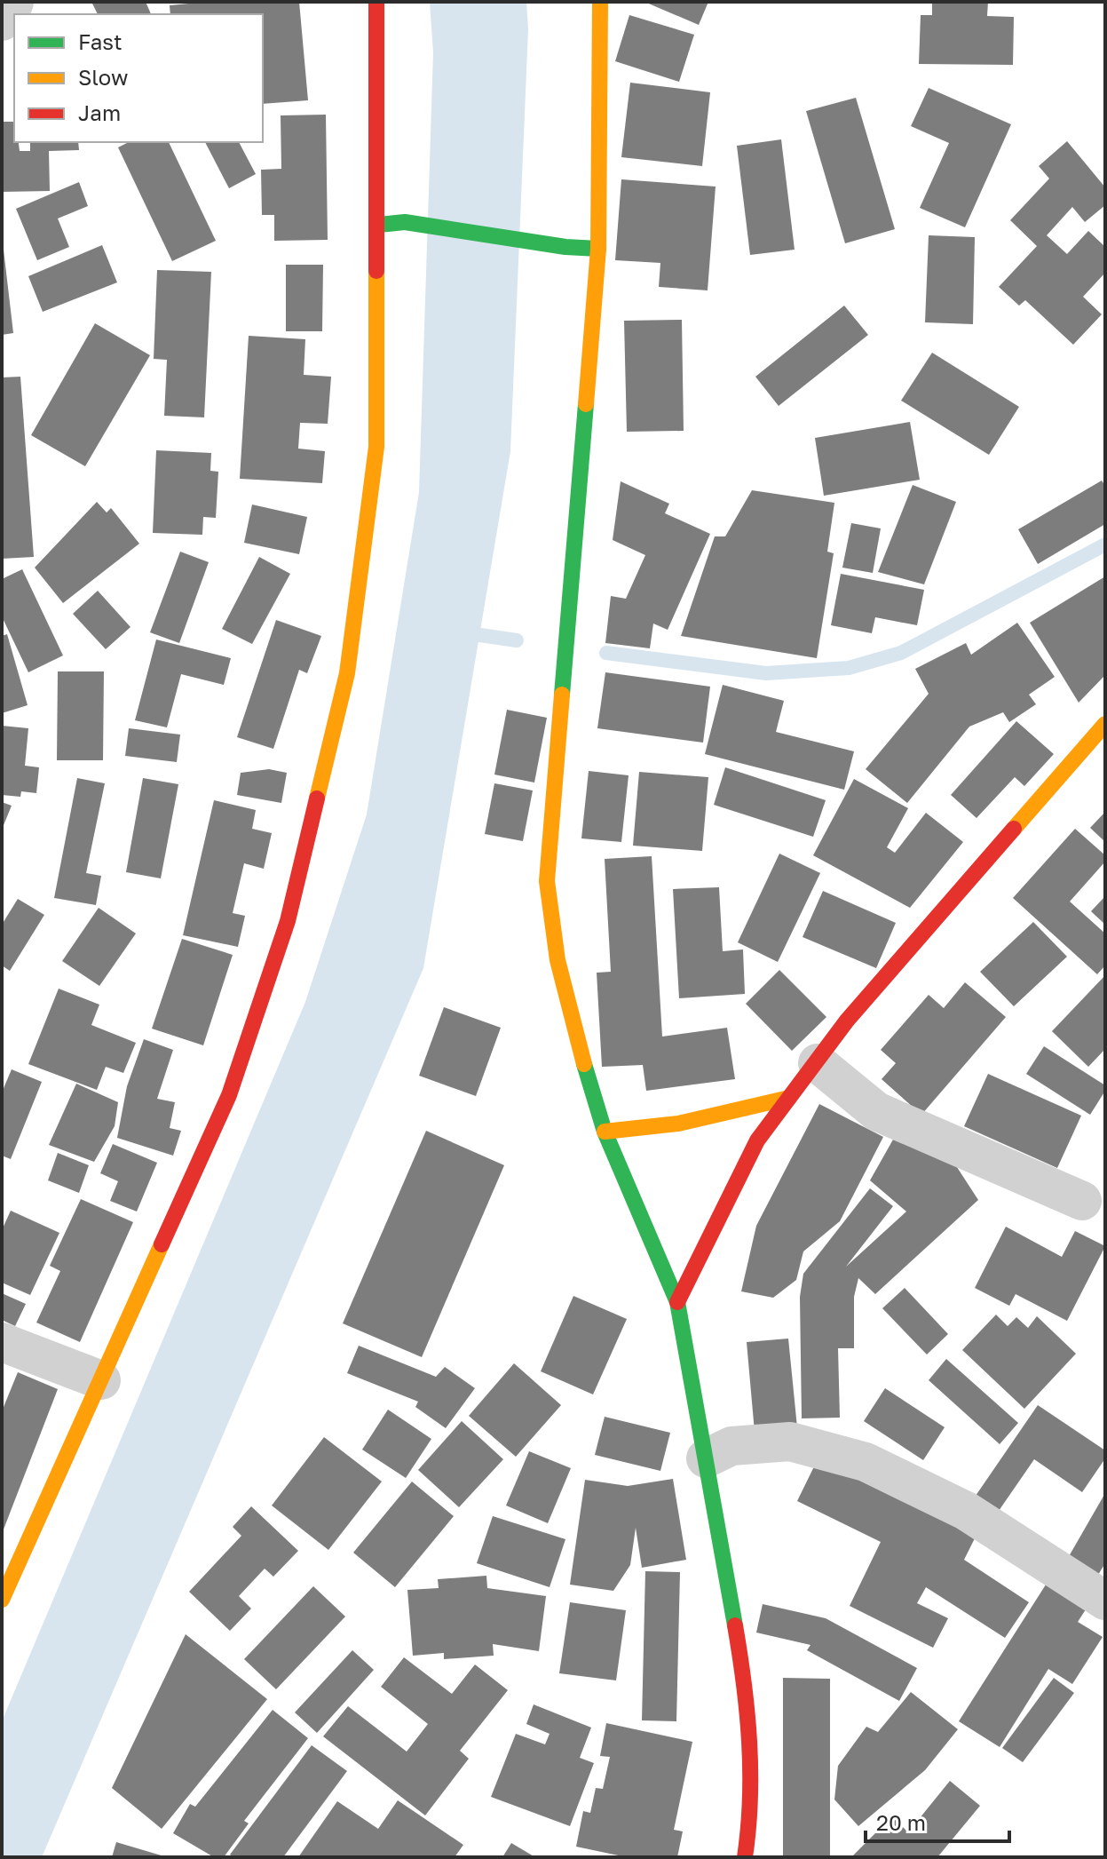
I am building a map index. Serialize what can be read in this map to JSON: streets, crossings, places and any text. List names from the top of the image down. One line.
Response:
{"legend":["Fast","Slow","Jam"],"scale_bar":"20 m"}
